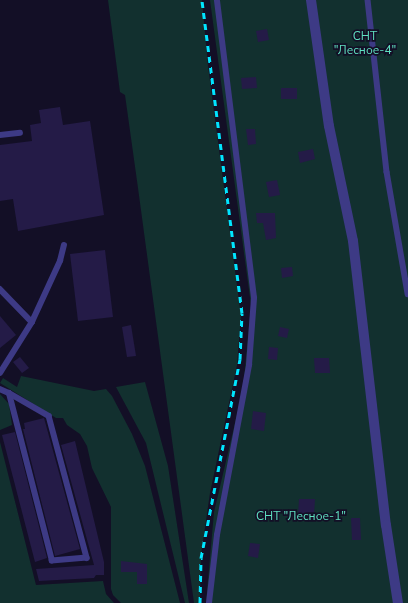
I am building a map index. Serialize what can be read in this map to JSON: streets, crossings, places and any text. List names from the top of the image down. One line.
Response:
{"parks":["СНТ \"Лесное-4\"","СНТ \"Лесное-1\""]}
